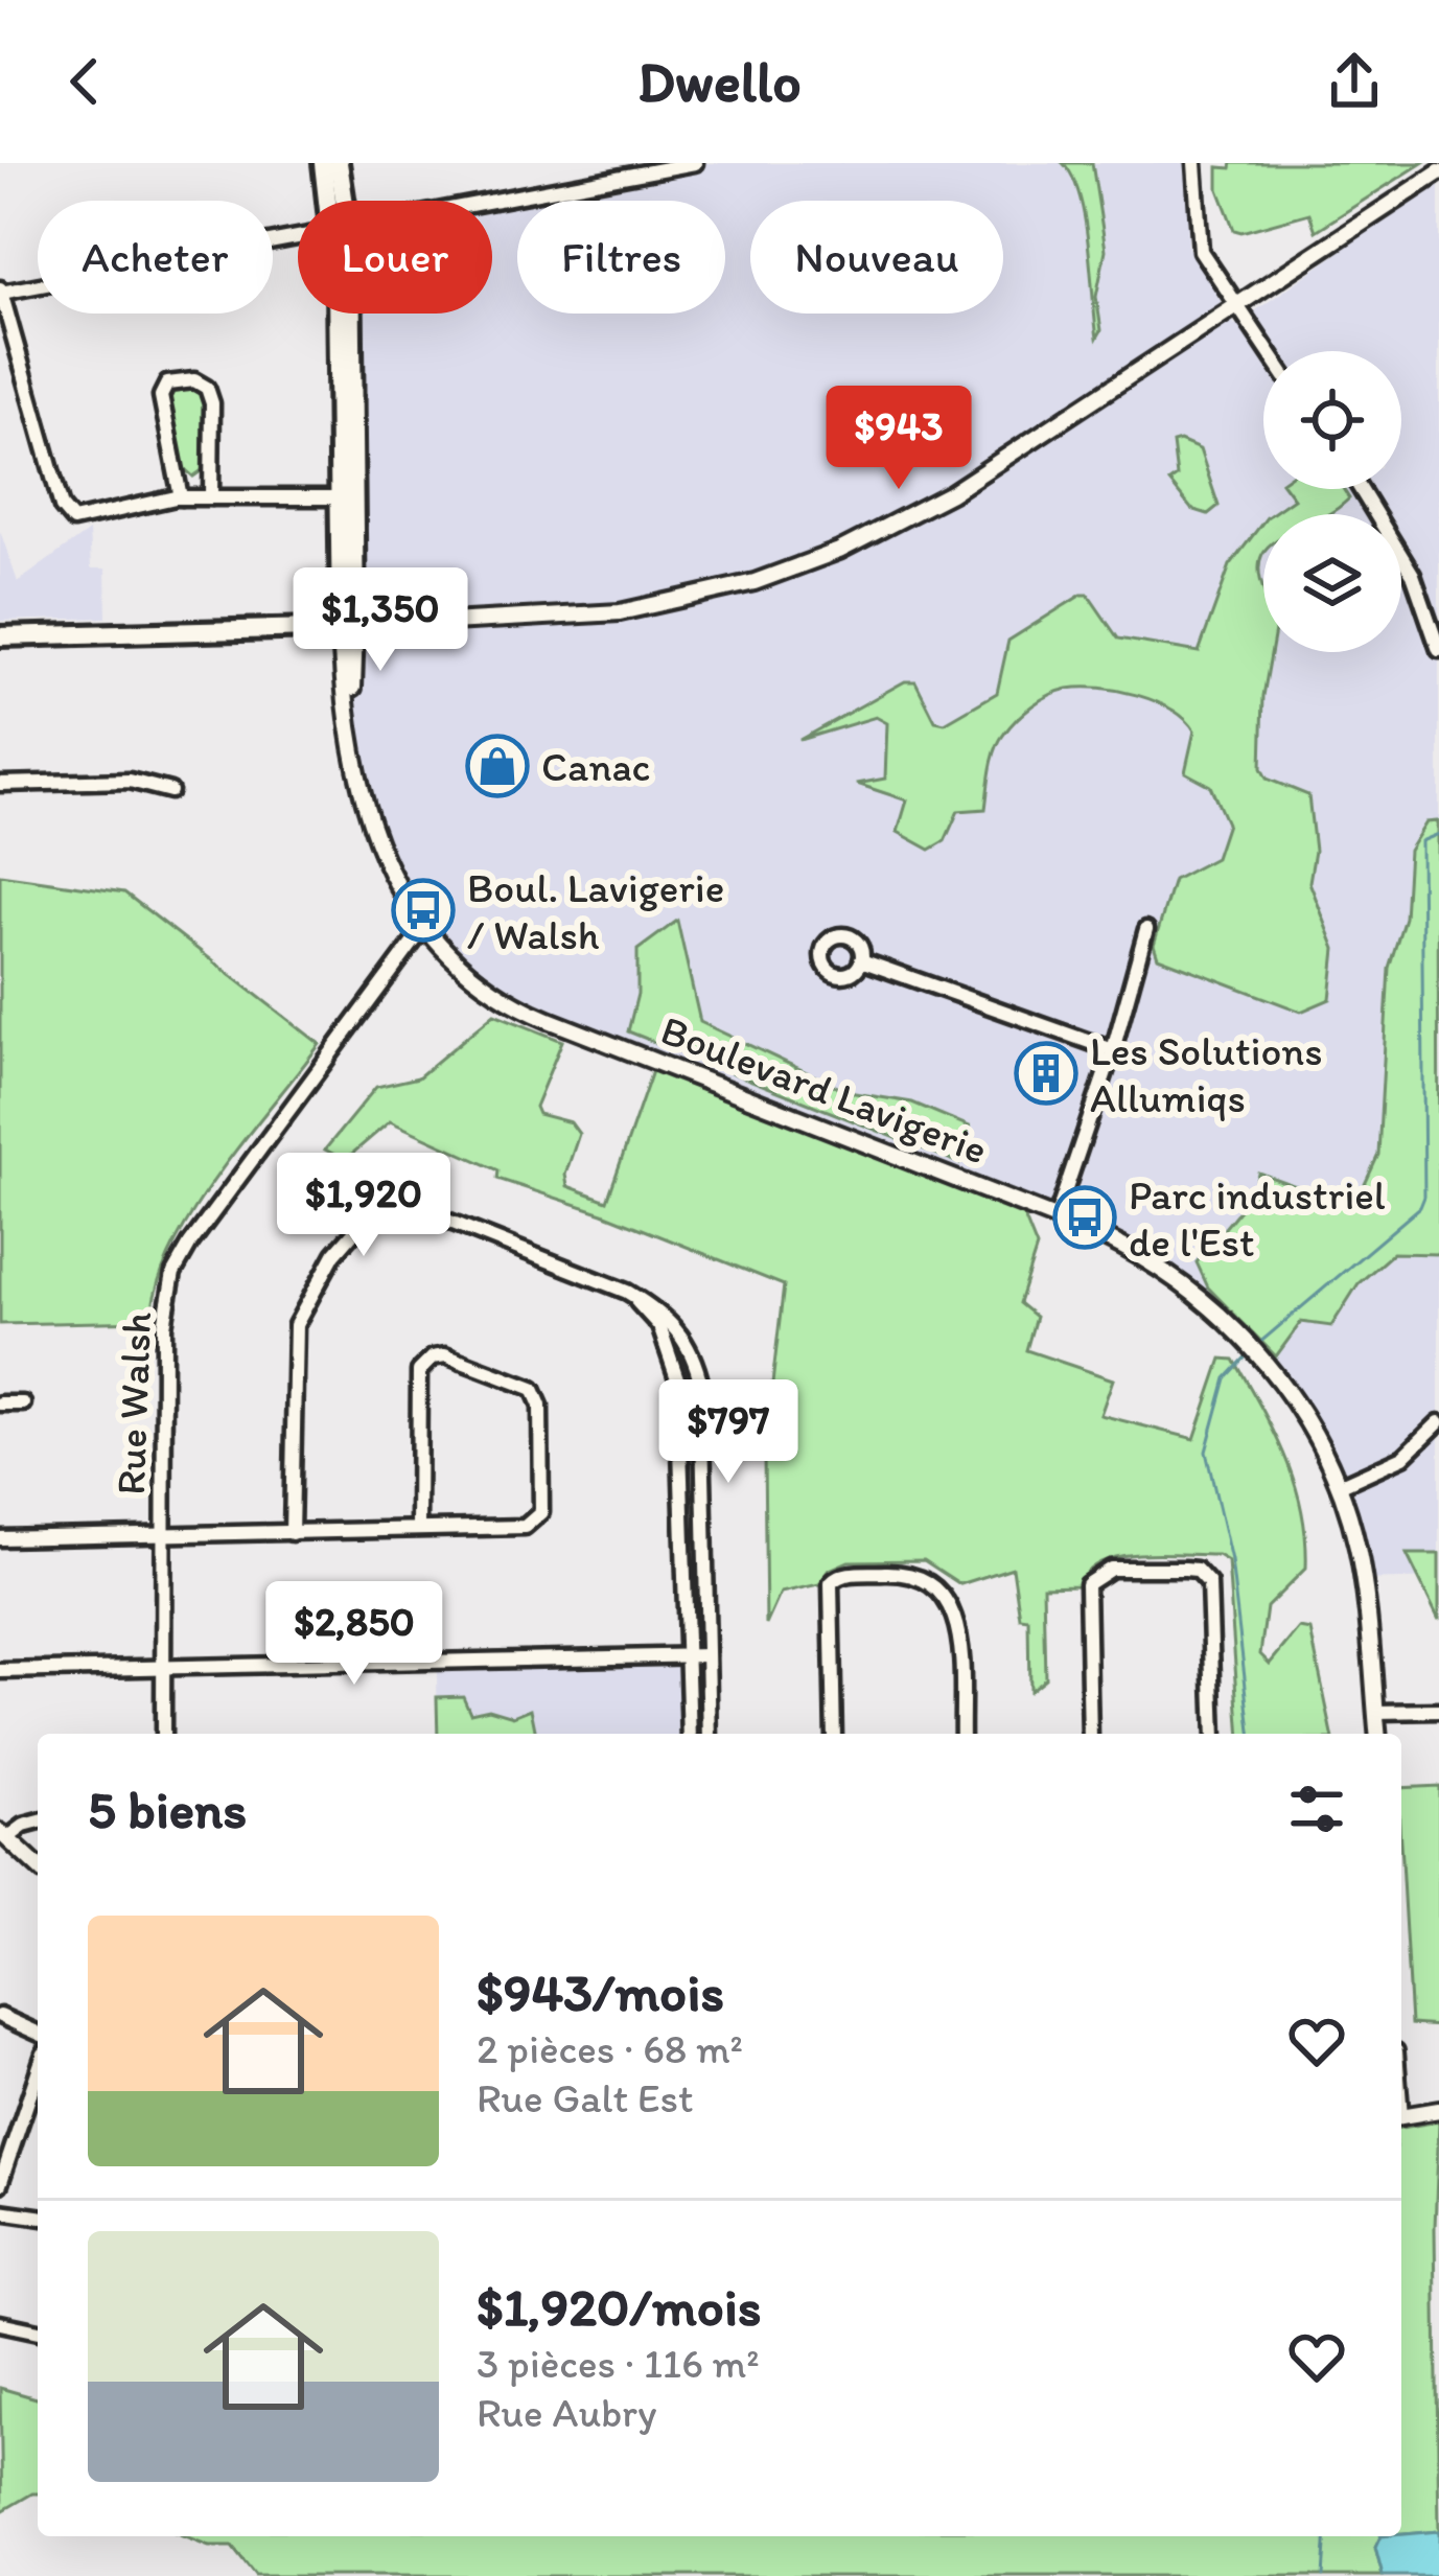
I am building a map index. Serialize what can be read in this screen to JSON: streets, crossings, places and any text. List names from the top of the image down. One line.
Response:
{"streets":{"main road":["Boulevard Lavigerie"],"street":["Rue Walsh"]},"crossings":[["Boulevard Lavigerie","Rue Walsh"]],"places":{"shop":["Canac"],"bus stop":["Boul. Lavigerie / Walsh","Parc industriel de l'Est"],"building":["Les Solutions Allumiqs"]},"page":{"header":"Dwello","chip":["Acheter","Louer","Filtres","Nouveau"],"price":["$943","$1,350","$1,920","$797","$2,850"],"heading":"5 biens","list":[{"name":"$943/mois","note":"2 pièces · 68 m² · Rue Galt Est"},{"name":"$1,920/mois","note":"3 pièces · 116 m² · Rue Aubry"}]}}
